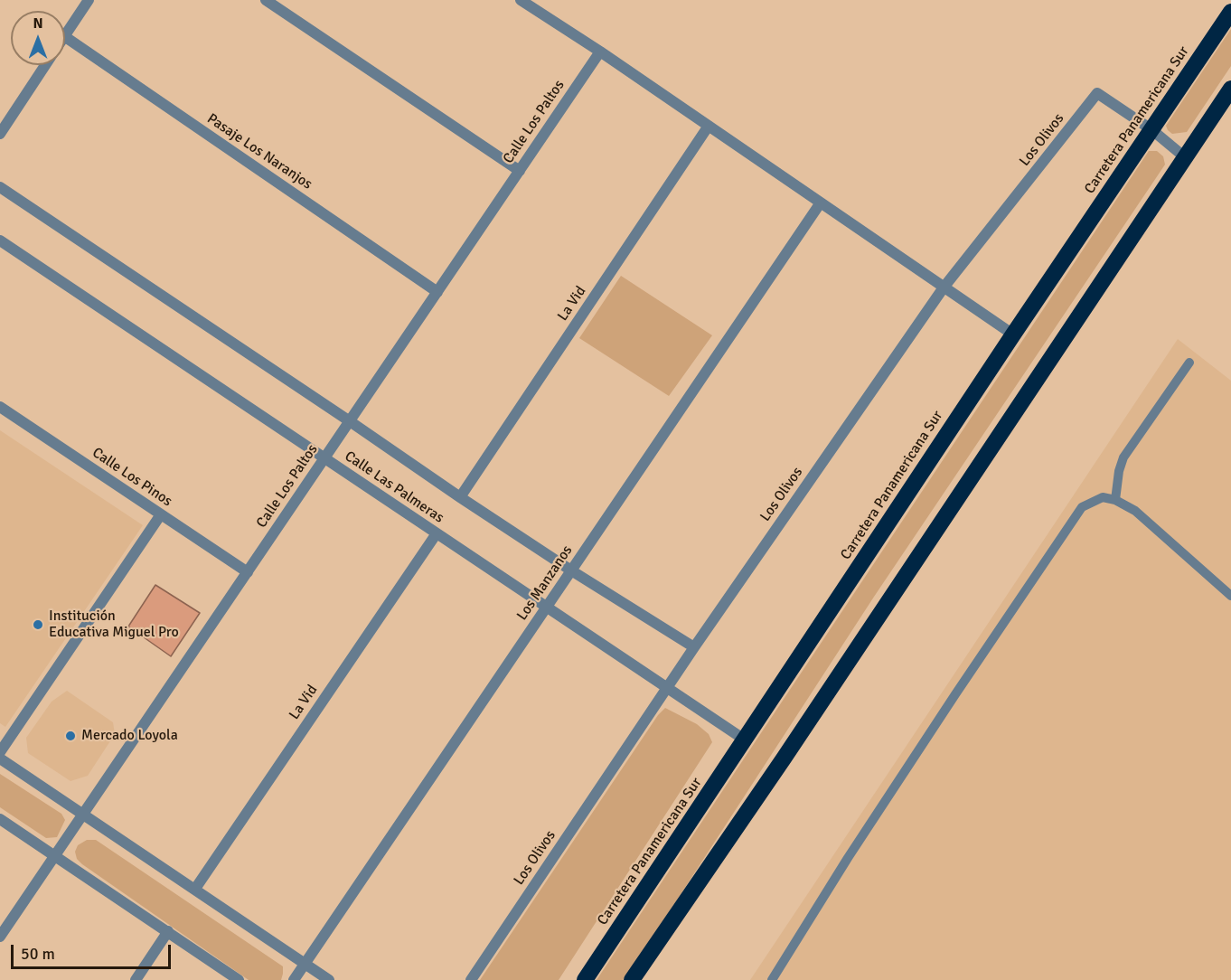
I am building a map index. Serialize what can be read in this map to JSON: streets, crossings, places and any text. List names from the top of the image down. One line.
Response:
{"streets":{"highway":["Carretera Panamericana Sur"],"street":["Calle Los Paltos","Los Olivos","Pasaje Los Naranjos","La Vid","Calle Los Pinos","Calle Las Palmeras","Los Manzanos"]},"crossings":[["Carretera Panamericana Sur","Los Olivos"],["Carretera Panamericana Sur","Calle Las Palmeras"],["Calle Los Paltos","Pasaje Los Naranjos"],["Calle Los Paltos","Calle Los Pinos"],["Calle Los Paltos","Calle Las Palmeras"],["Los Olivos","Calle Las Palmeras"],["La Vid","Calle Las Palmeras"],["Calle Las Palmeras","Los Manzanos"]],"places":["Institución Educativa Miguel Pro","Mercado Loyola"],"scale_bar":"50 m","north":"top"}
